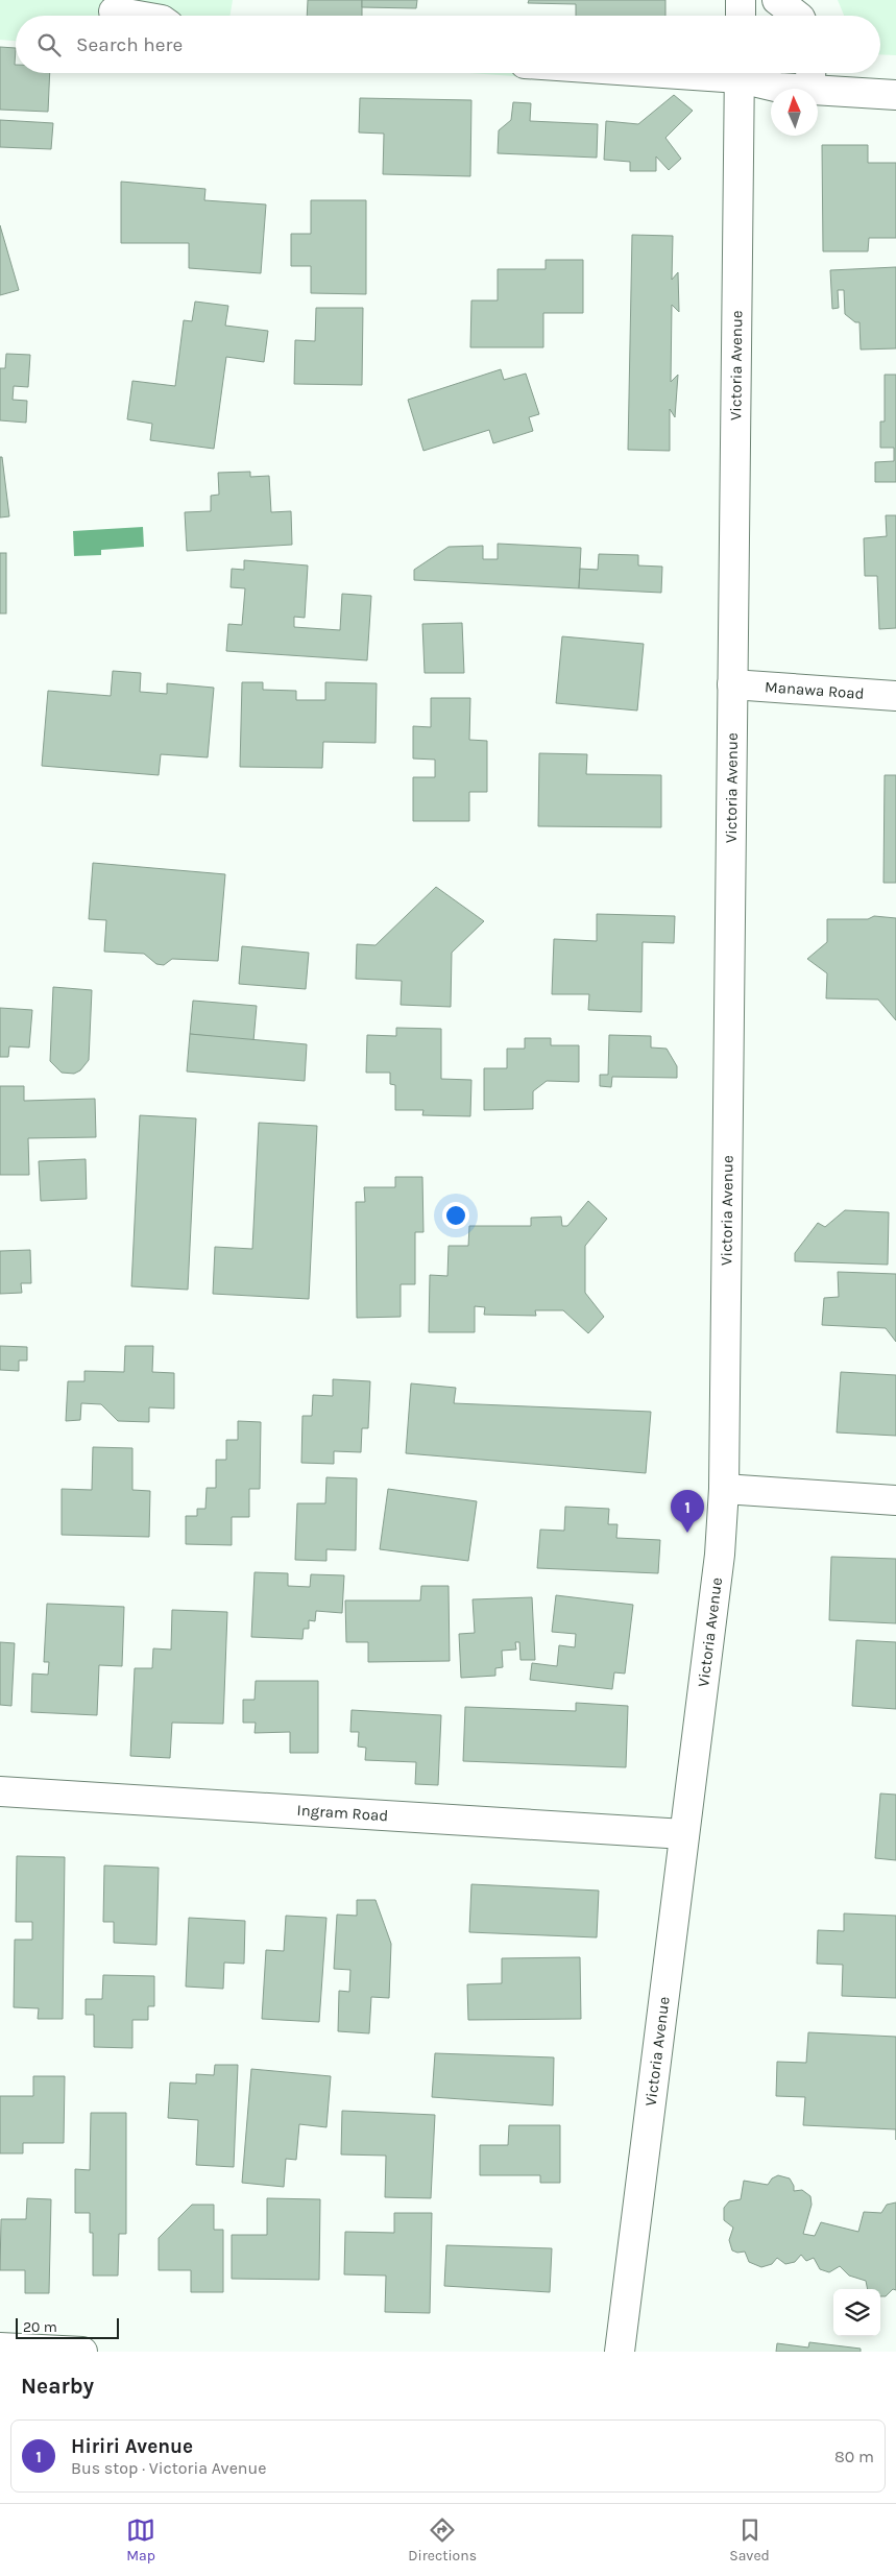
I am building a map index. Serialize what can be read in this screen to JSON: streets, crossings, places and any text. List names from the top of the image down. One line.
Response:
{"streets":{"main road":["Victoria Avenue","Manawa Road","Ingram Road"]},"crossings":[["Victoria Avenue","Manawa Road"],["Victoria Avenue","Ingram Road"]],"scale_bar":"20 m","north":"top","page":{"search":"Search here","pins":"1","scale":"20 m","heading":"Nearby","list":[{"mark":"1","name":"Hiriri Avenue","note":"Bus stop · Victoria Avenue","value":"80 m"}],"nav":["Map","Directions","Saved"]}}
